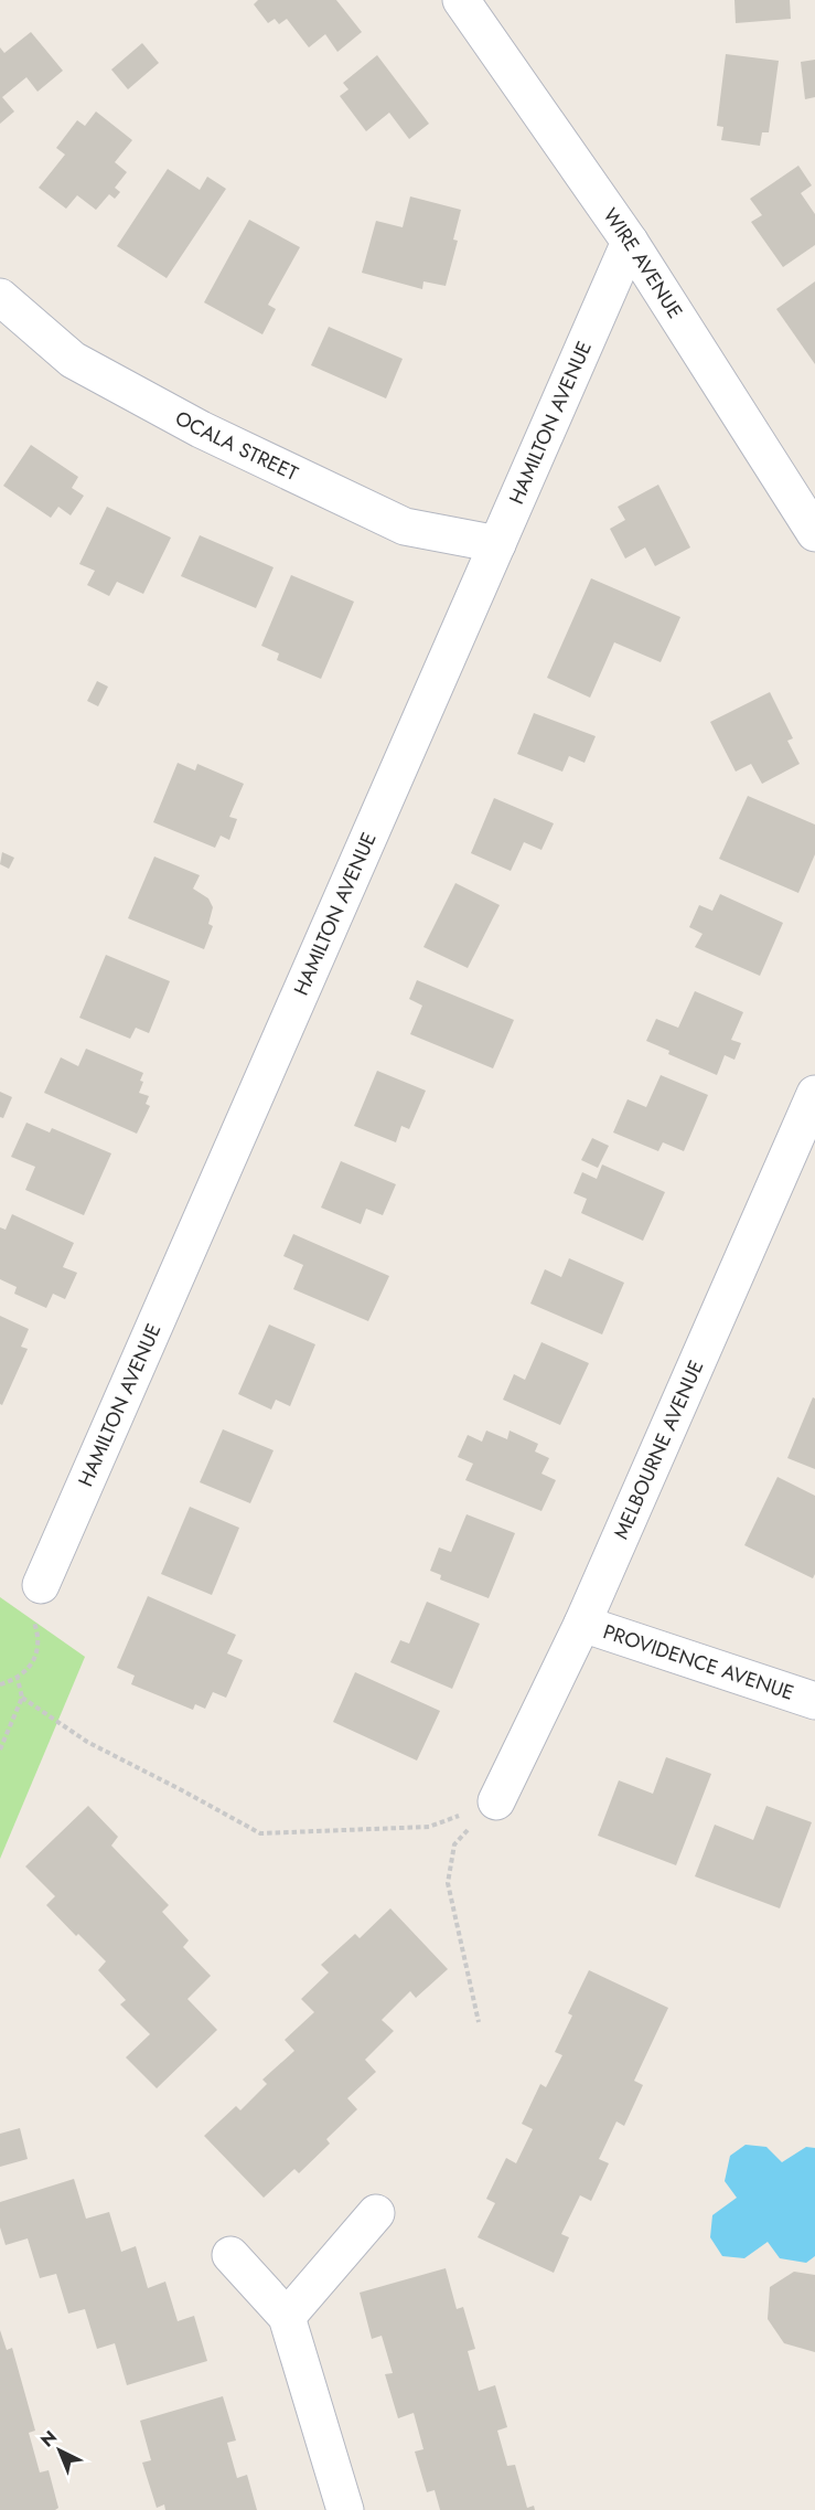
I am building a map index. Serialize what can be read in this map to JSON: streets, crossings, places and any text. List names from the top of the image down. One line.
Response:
{"streets":{"street":["WIRE AVENUE","HAMILTON AVENUE","OCALA STREET","MELBOURNE AVENUE","PROVIDENCE AVENUE"]},"crossings":[["WIRE AVENUE","HAMILTON AVENUE"],["HAMILTON AVENUE","OCALA STREET"],["MELBOURNE AVENUE","PROVIDENCE AVENUE"]],"north":"top left"}
